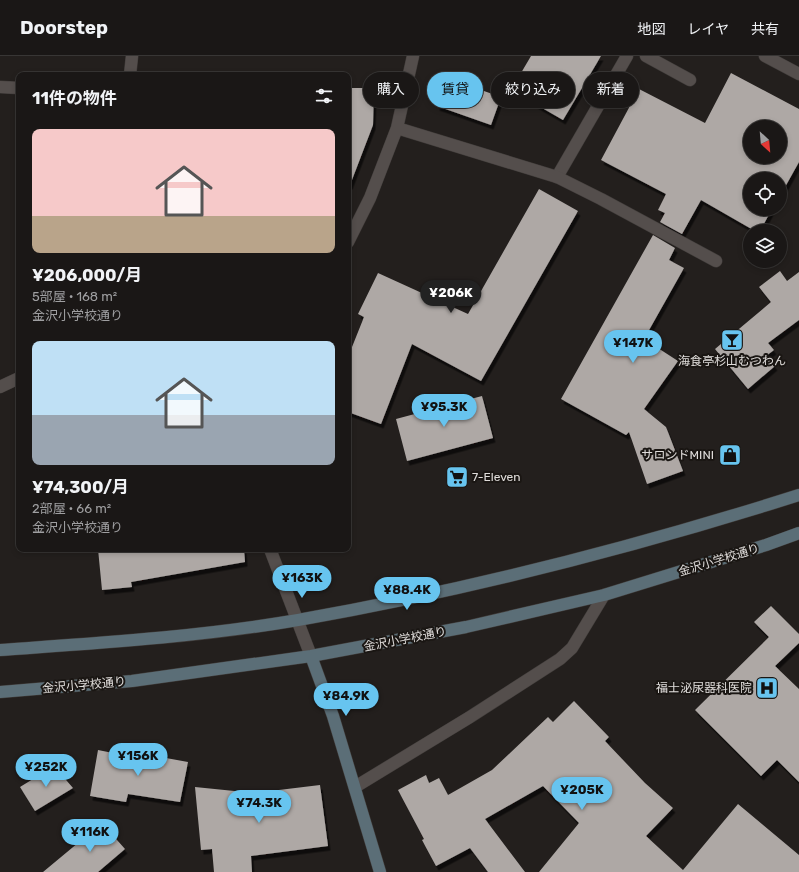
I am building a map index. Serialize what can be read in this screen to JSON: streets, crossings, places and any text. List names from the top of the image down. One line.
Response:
{"streets":{"street":["金沢小学校通り"]},"places":{"bar":["海食亭杉山むつわん"],"shop":["サロンドMINI"],"supermarket":["7-Eleven"],"hospital":["福士泌尿器科医院"]},"north":"bottom right","page":{"header":"Doorstep","nav":["地図","レイヤ","共有"],"chip":["購入","賃貸","絞り込み","新着"],"heading":"11件の物件","list":[{"name":"¥206,000/月","note":"5部屋 · 168 m² · 金沢小学校通り"},{"name":"¥74,300/月","note":"2部屋 · 66 m² · 金沢小学校通り"}],"price":["¥206K","¥147K","¥95.3K","¥163K","¥88.4K","¥84.9K","¥156K","¥252K","¥205K","¥74.3K","¥116K"]}}
